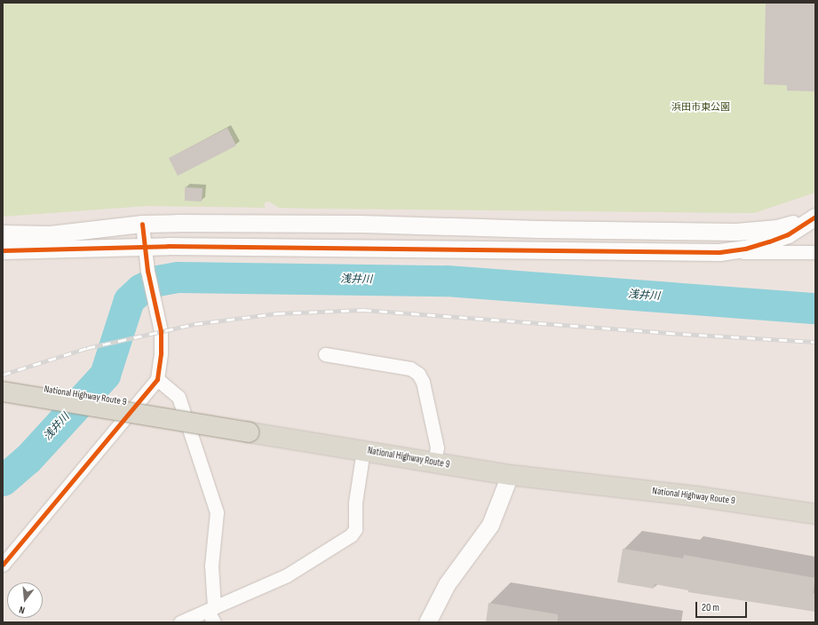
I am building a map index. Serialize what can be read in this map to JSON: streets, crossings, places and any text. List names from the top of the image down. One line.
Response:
{"streets":{"highway":["National Highway Route 9"]},"water":["浅井川"],"parks":["浜田市東公園"],"scale_bar":"20 m","north":"bottom"}
